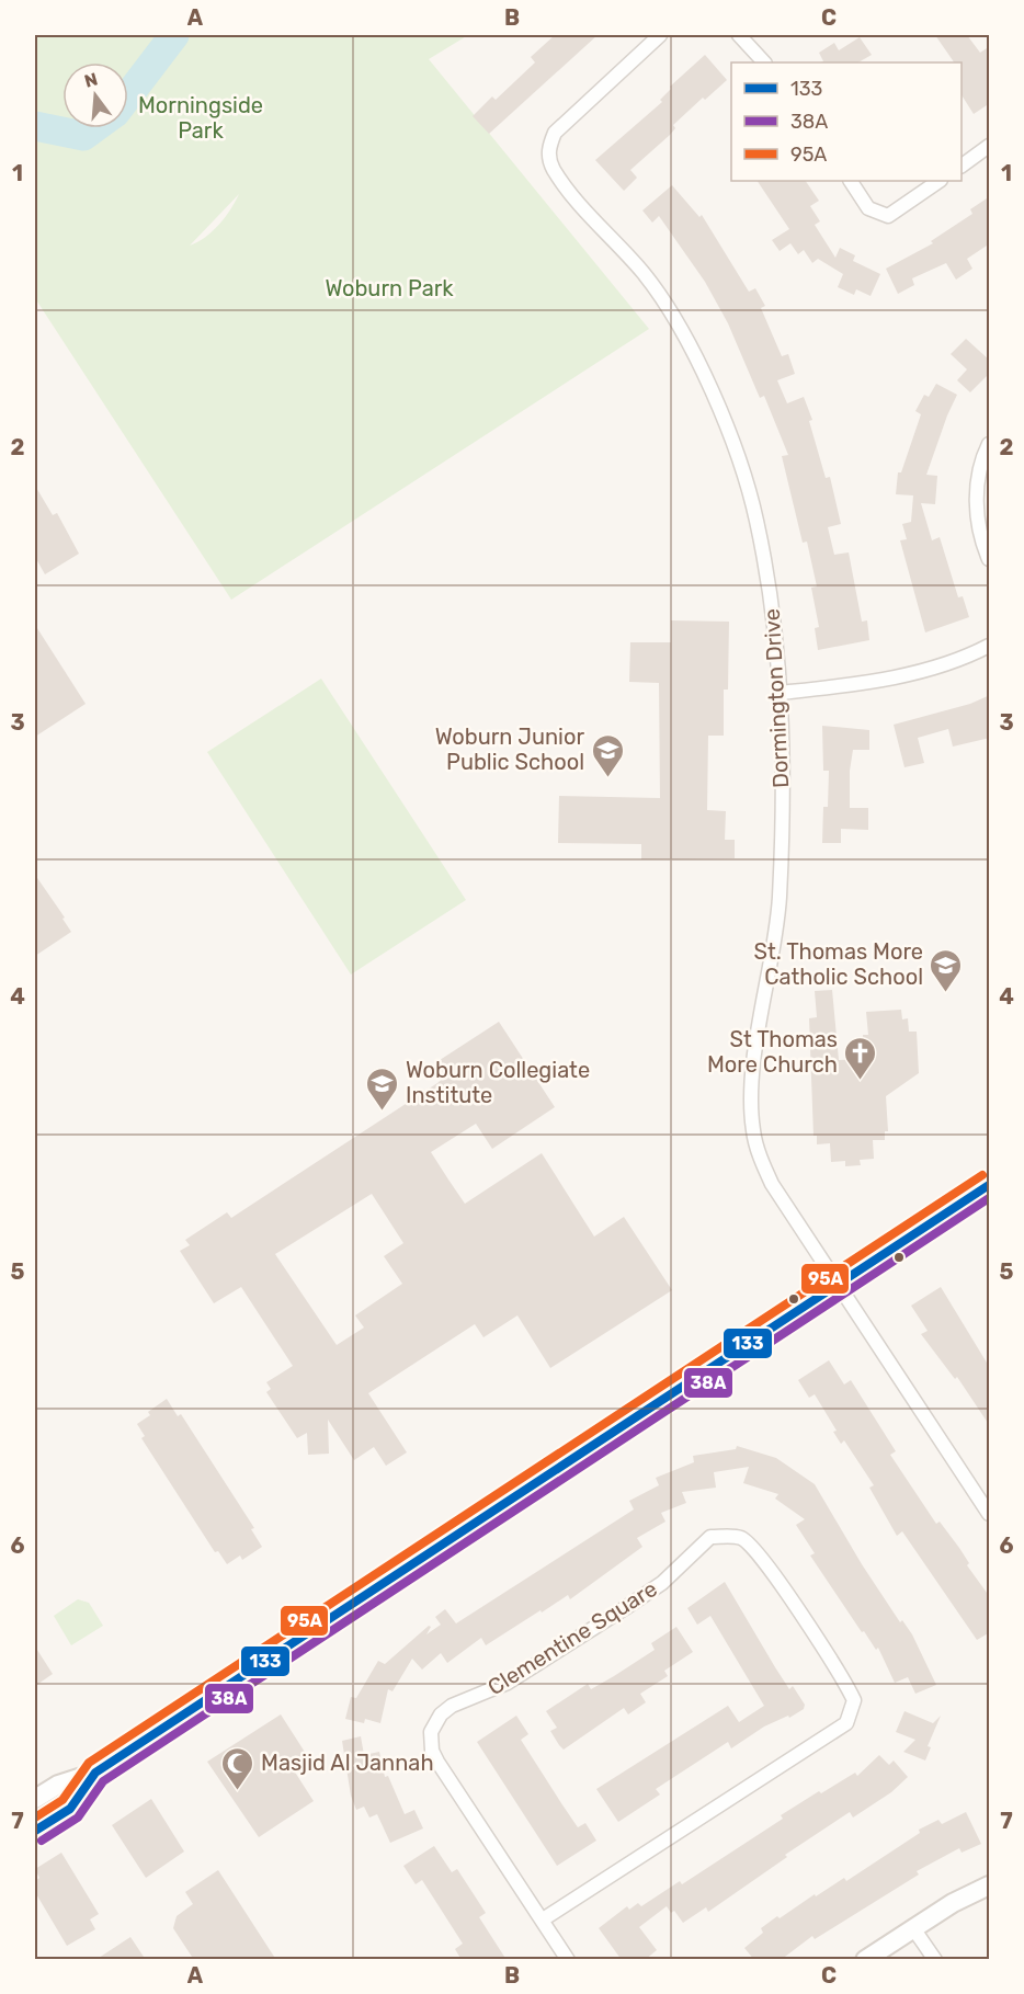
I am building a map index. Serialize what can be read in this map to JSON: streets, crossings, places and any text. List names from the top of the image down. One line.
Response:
{"streets":{"street":["Dormington Drive","Clementine Square"]},"parks":["Morningside Park","Woburn Park"],"places":{"school or university":["Woburn Junior Public School","St. Thomas More Catholic School","Woburn Collegiate Institute"],"church":["St Thomas More Church"],"mosque":["Masjid Al Jannah"]},"lines":["transit line 95A","transit line 133","transit line 38A"],"legend":["133","38A","95A"],"north":"top","grid":{"columns":["A","B","C"],"rows":["1","2","3","4","5","6","7"]}}
